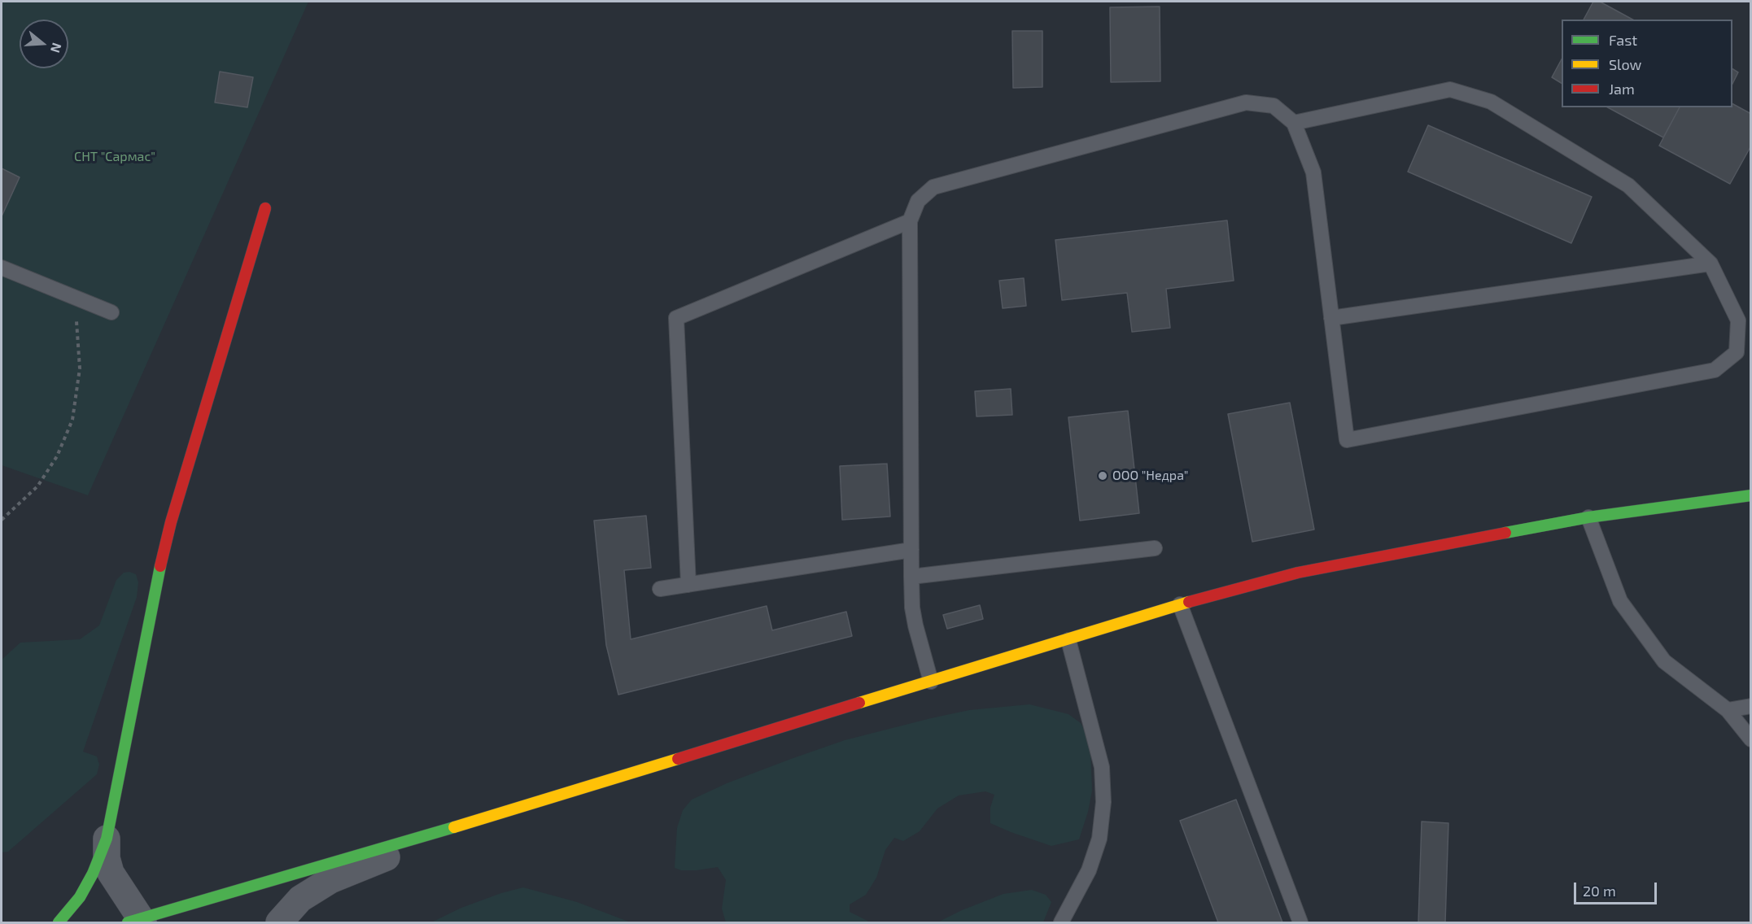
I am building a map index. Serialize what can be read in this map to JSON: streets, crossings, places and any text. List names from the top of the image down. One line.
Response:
{"parks":["СНТ \"Сармас\""],"places":["ООО \"Недра\""],"legend":["Fast","Slow","Jam"],"scale_bar":"20 m","north":"right"}
